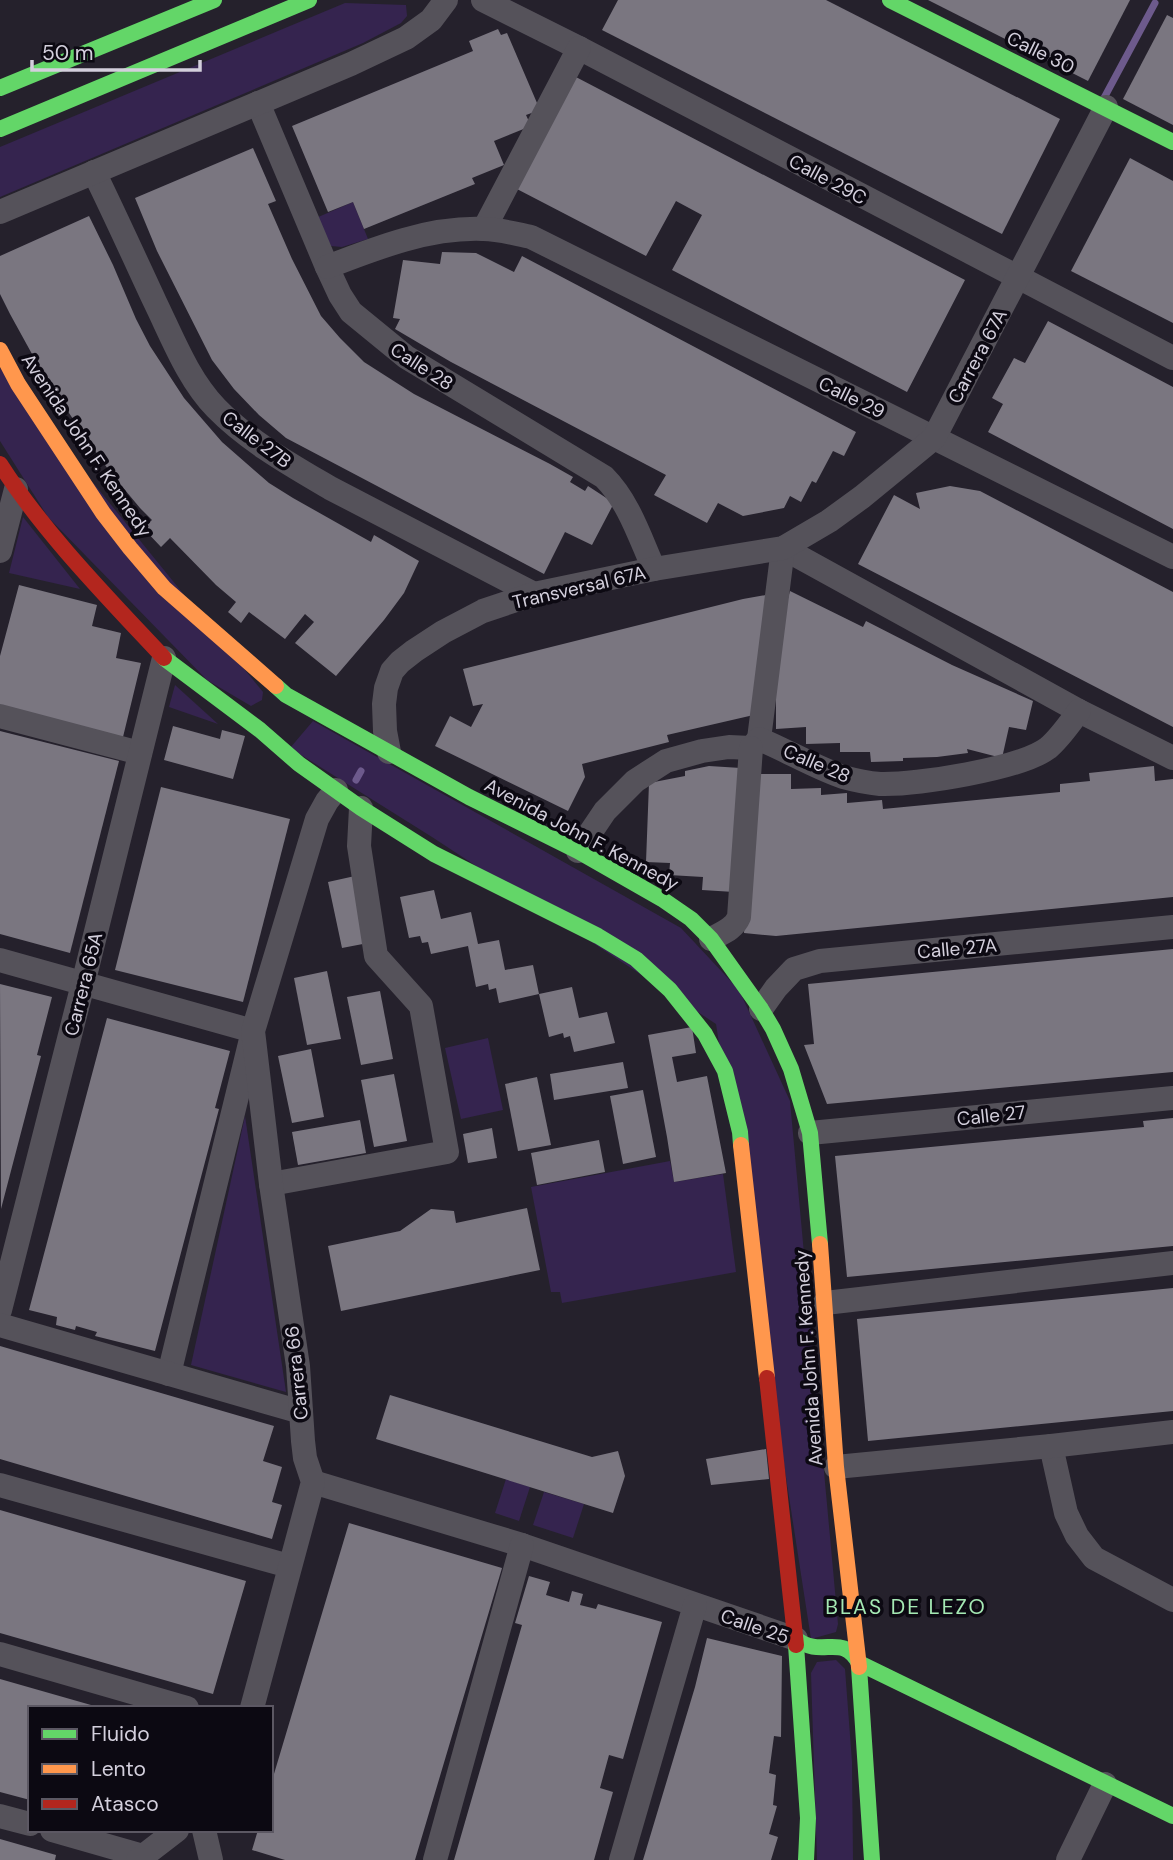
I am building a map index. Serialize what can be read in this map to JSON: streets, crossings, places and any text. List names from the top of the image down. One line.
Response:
{"streets":{"street":["Calle 30","Calle 29C","Carrera 67A","Calle 28","Calle 29","Calle 27B","Avenida John F. Kennedy","Transversal 67A","Calle 27A","Carrera 65A","Calle 27","Carrera 66","Calle 25"]},"crossings":[["Calle 30","Carrera 67A"],["Calle 29C","Carrera 67A"],["Carrera 67A","Calle 29"],["Carrera 67A","Transversal 67A"],["Calle 28","Calle 29"],["Calle 28","Avenida John F. Kennedy"],["Calle 28","Transversal 67A"],["Calle 27B","Transversal 67A"],["Avenida John F. Kennedy","Transversal 67A"],["Avenida John F. Kennedy","Calle 27A"],["Avenida John F. Kennedy","Carrera 65A"],["Avenida John F. Kennedy","Calle 27"],["Avenida John F. Kennedy","Carrera 66"],["Avenida John F. Kennedy","Calle 25"],["Carrera 66","Calle 25"]],"districts":["BLAS DE LEZO"],"legend":["Fluido","Lento","Atasco"],"scale_bar":"50 m"}
